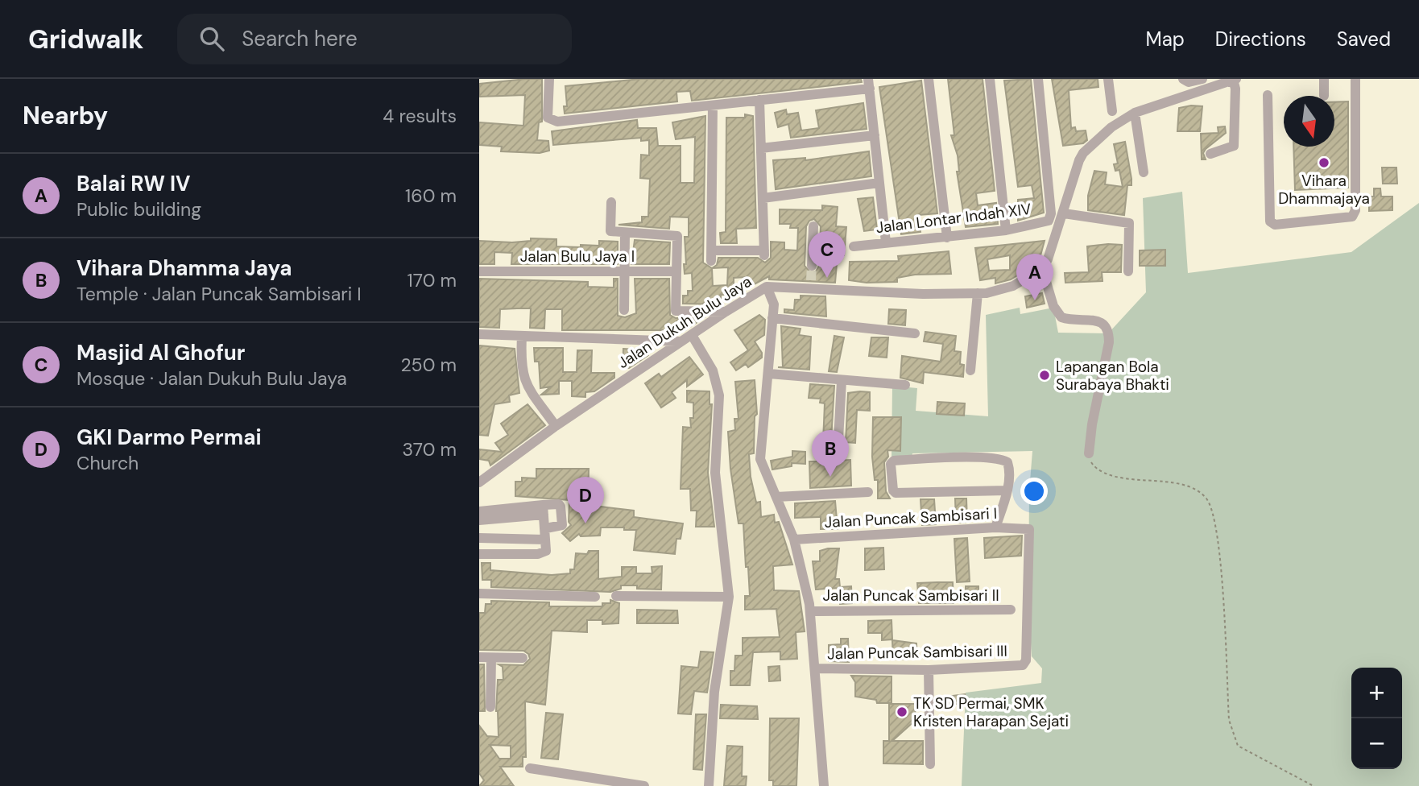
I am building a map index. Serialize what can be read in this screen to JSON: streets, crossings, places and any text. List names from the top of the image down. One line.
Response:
{"streets":{"street":["Jalan Lontar Indah XIV","Jalan Bulu Jaya I","Jalan Dukuh Bulu Jaya","Jalan Puncak Sambisari I","Jalan Puncak Sambisari II","Jalan Puncak Sambisari III"]},"crossings":[["Jalan Puncak Sambisari I","Jalan Puncak Sambisari III"]],"places":["Vihara Dhammajaya","Lapangan Bola Surabaya Bhakti","TK SD Permai, SMK Kristen Harapan Sejati"],"north":"bottom","page":{"header":"Gridwalk","search":"Search here","nav":["Map","Directions","Saved"],"heading":["Nearby","4 results"],"list":[{"mark":"A","name":"Balai RW IV","note":"Public building","value":"160 m"},{"mark":"B","name":"Vihara Dhamma Jaya","note":"Temple · Jalan Puncak Sambisari I","value":"170 m"},{"mark":"C","name":"Masjid Al Ghofur","note":"Mosque · Jalan Dukuh Bulu Jaya","value":"250 m"},{"mark":"D","name":"GKI Darmo Permai","note":"Church","value":"370 m"}],"pins":["C","A","B","D"],"map_buttons":["+","−"]}}
